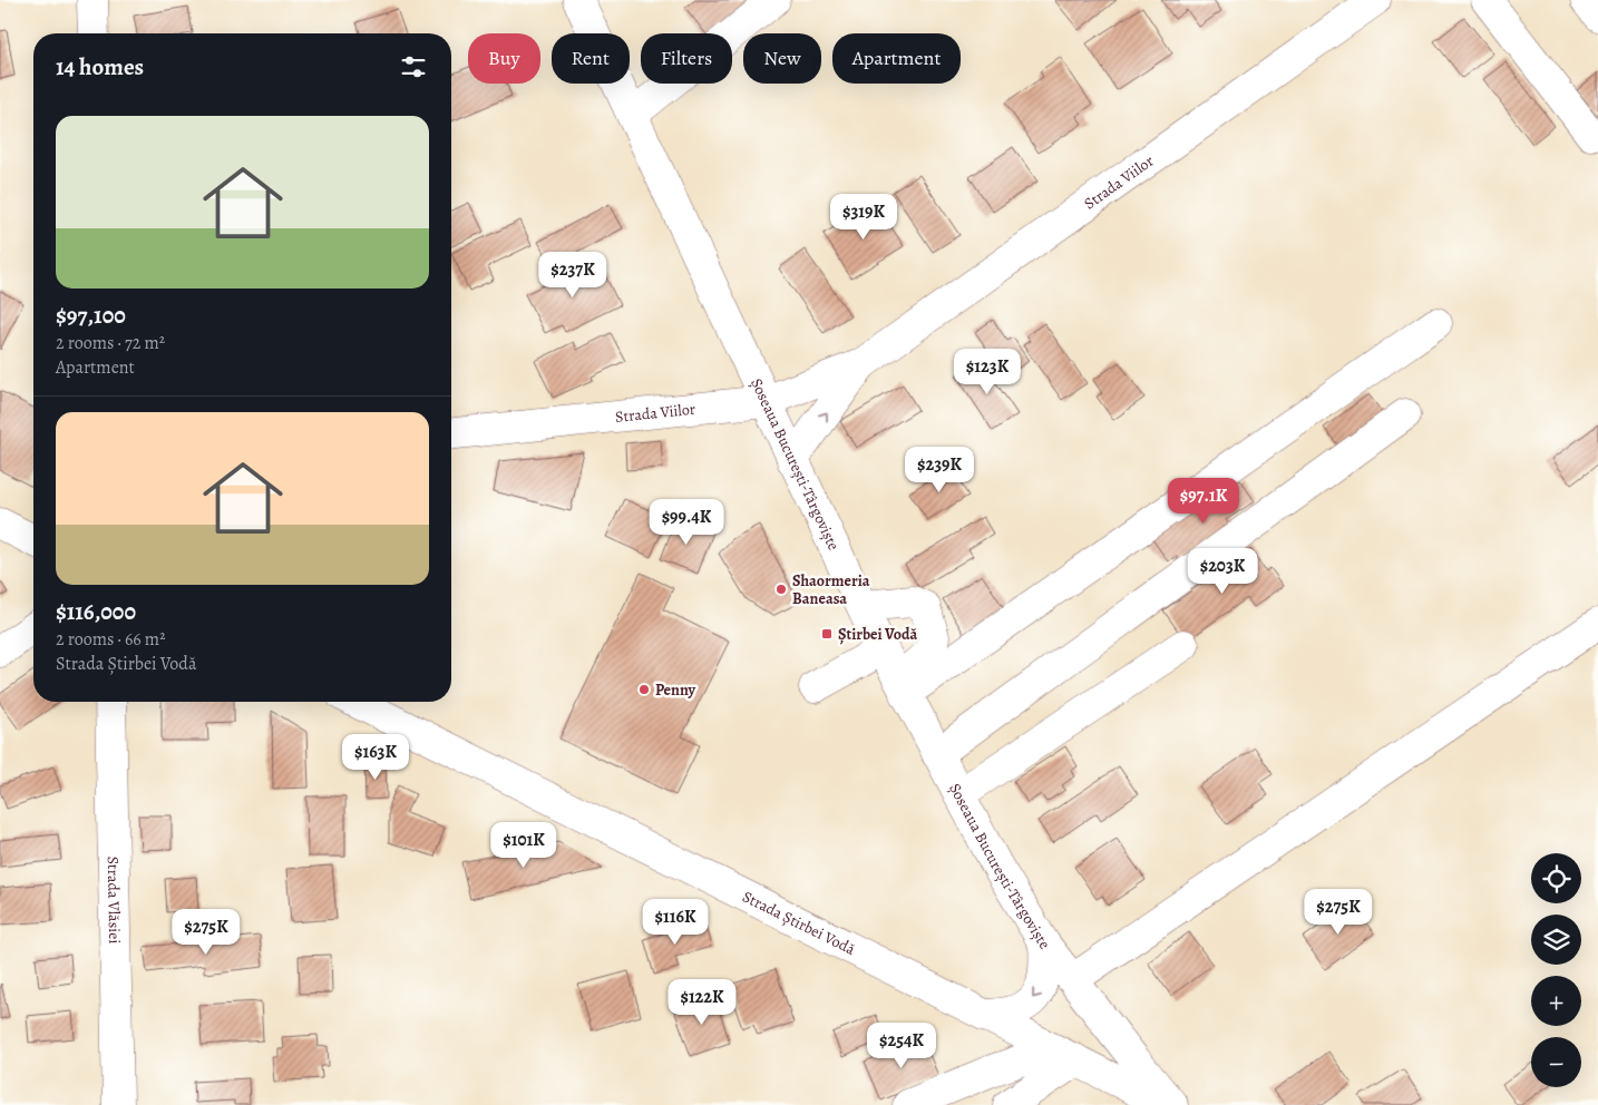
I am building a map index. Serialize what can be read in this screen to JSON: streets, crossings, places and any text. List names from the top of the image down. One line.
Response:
{"streets":{"main road":["Strada Viilor","Șoseaua București-Târgoviște","Strada Vlăsiei","Strada Știrbei Vodă"]},"crossings":[["Strada Viilor","Șoseaua București-Târgoviște"]],"places":{"other":["Shaormeria Baneasa","Penny"],"transit":["Știrbei Vodă"]},"page":{"chip":["Buy","Rent","Filters","New","Apartment"],"heading":"14 homes","list":[{"name":"$97,100","note":"2 rooms · 72 m² · Apartment"},{"name":"$116,000","note":"2 rooms · 66 m² · Strada Știrbei Vodă"}],"price":["$319K","$237K","$123K","$239K","$97.1K","$99.4K","$203K","$163K","$101K","$275K","$116K","$275K","$122K","$254K"],"map_buttons":["+","−"]}}
